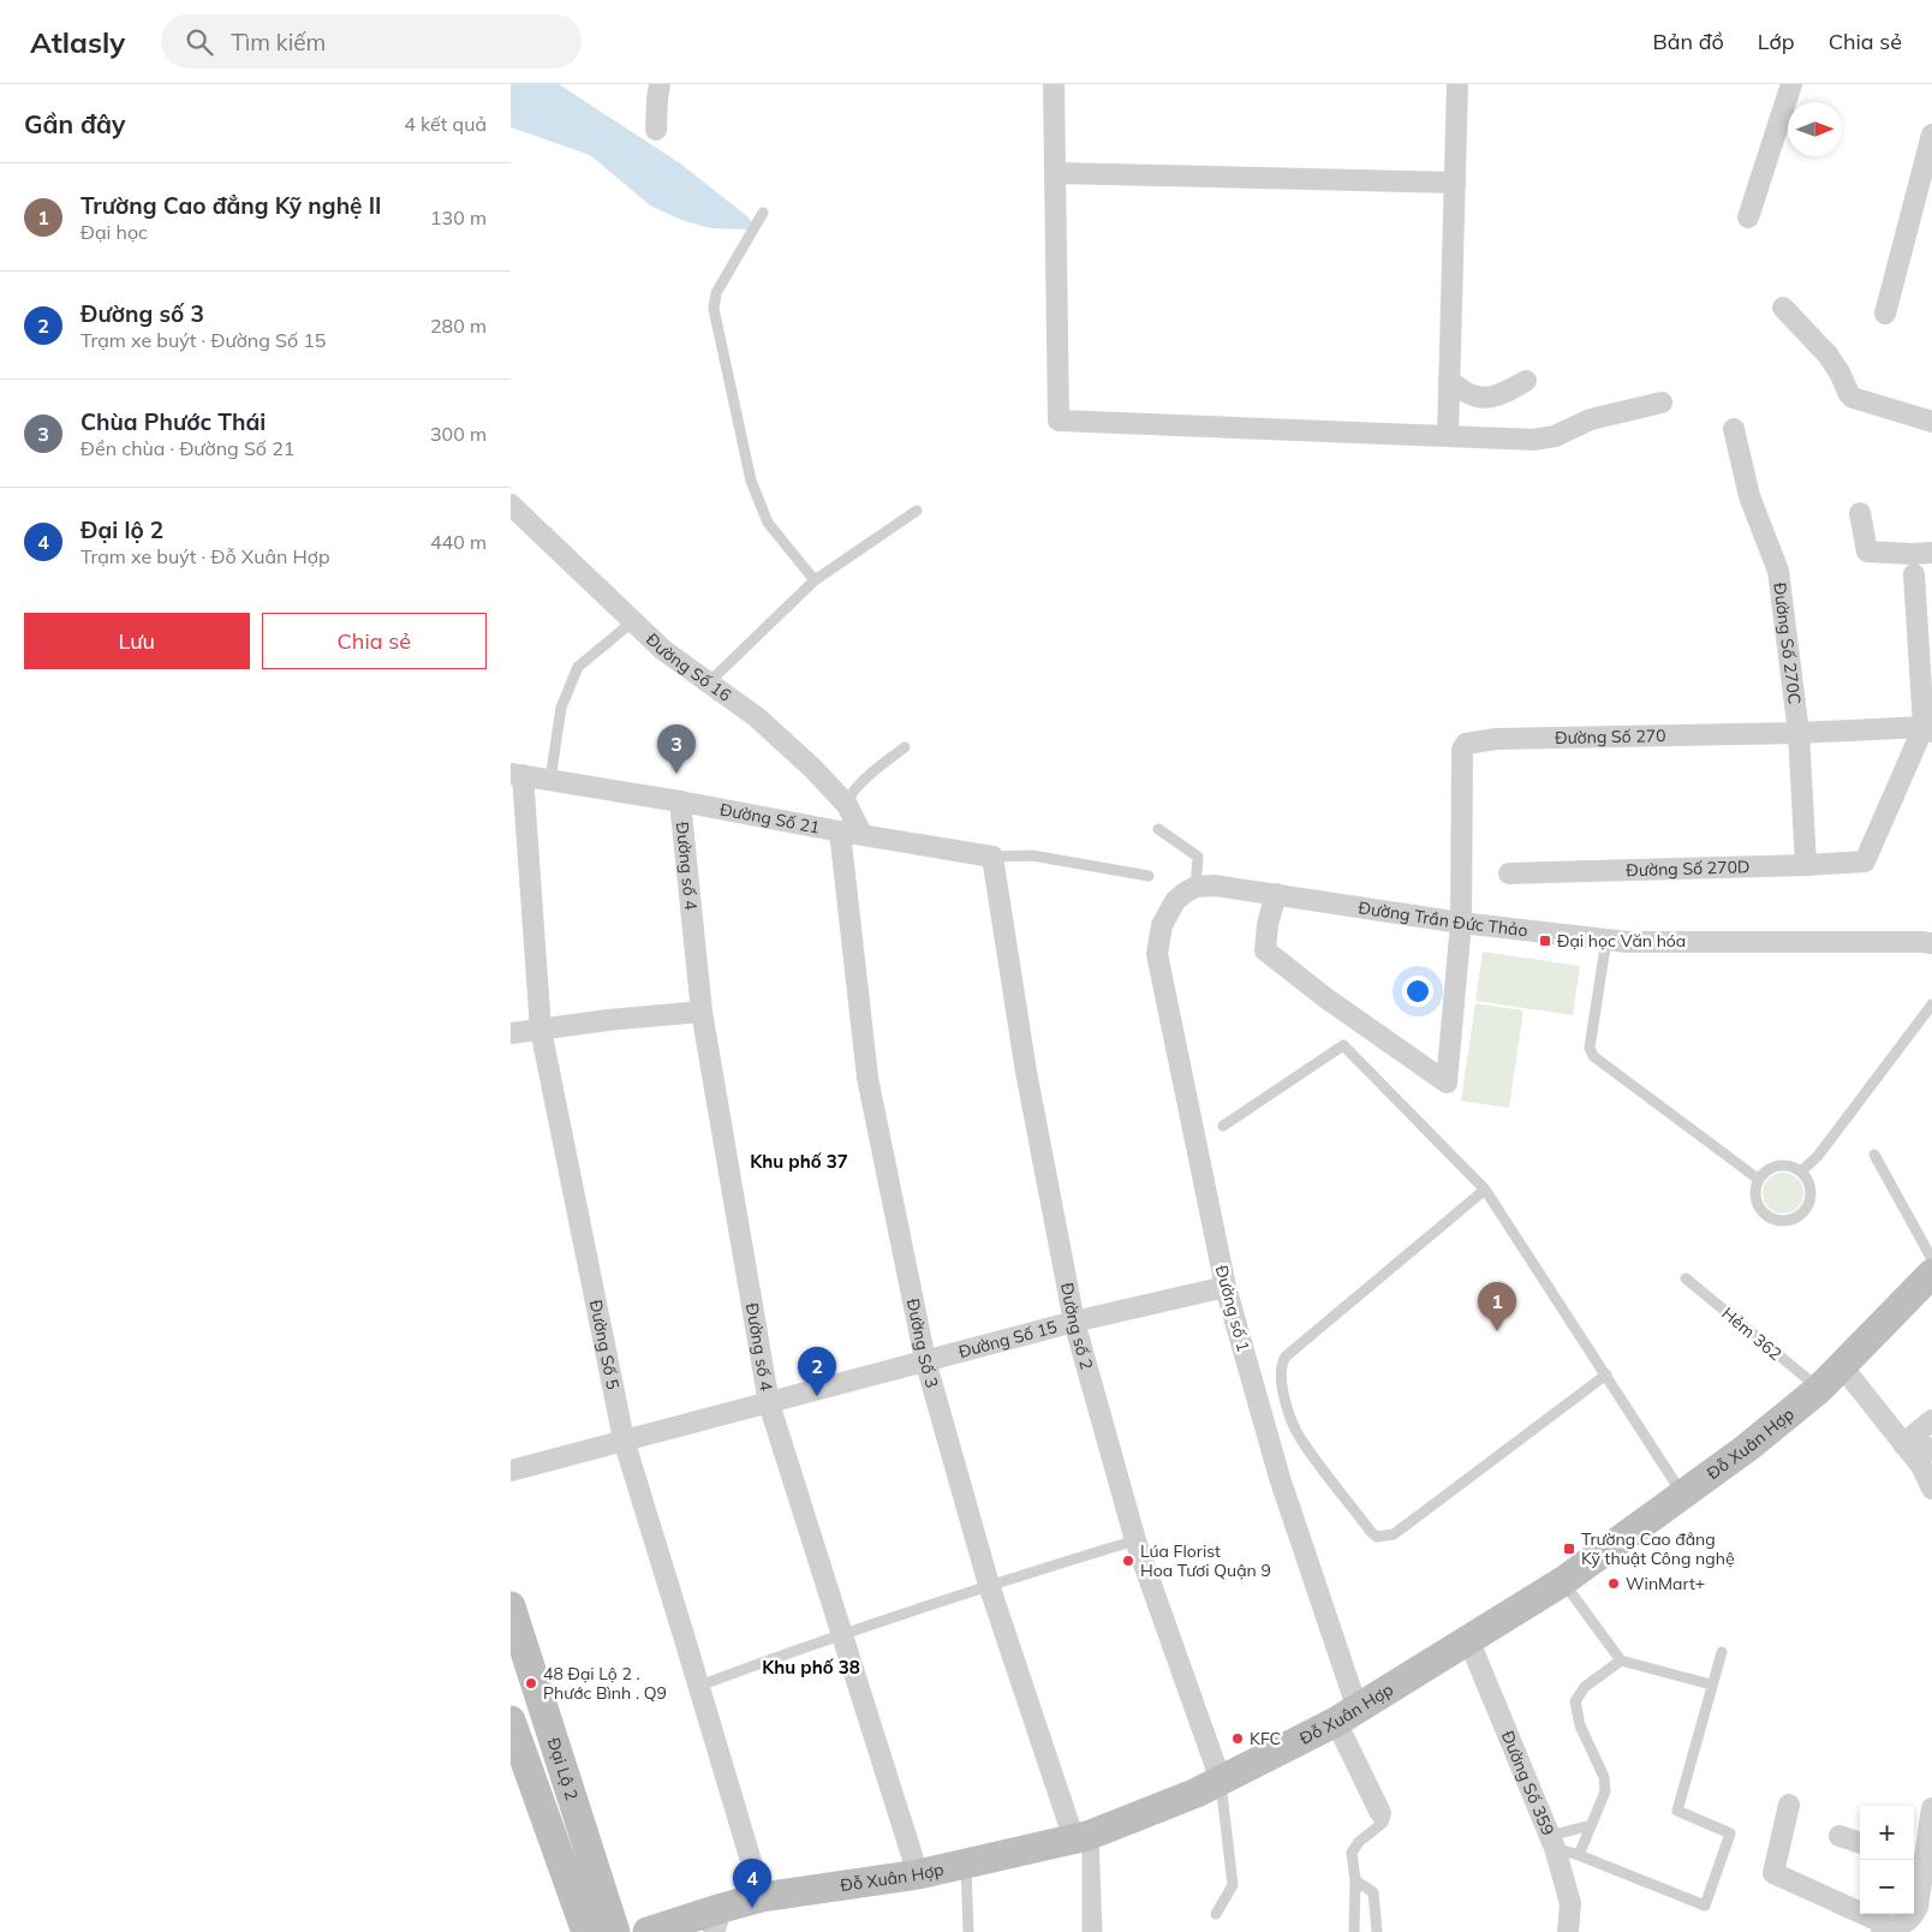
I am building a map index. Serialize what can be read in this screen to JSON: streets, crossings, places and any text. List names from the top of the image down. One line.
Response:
{"streets":{"main road":["Đỗ Xuân Hợp","Đại Lộ 2"],"street":["Đường Số 270C","Đường Số 16","Đường Số 270","Đường Số 21","Đường số 4","Đường Số 270D","Đường Trần Đức Thảo","Đường số 1","Đường số 2","Đường Số 15","Đường Số 3","Đường Số 5","Đường Số 359"],"lane":["Hẻm 362"]},"crossings":[["Đường Số 270C","Đường Số 270"],["Đường Số 270C","Đường Số 270D"],["Đường Số 16","Đường Số 21"],["Đường Số 16","Đường Số 3"],["Đường Số 270","Đường Số 270D"],["Đường Số 270","Đường Trần Đức Thảo"],["Đường Số 21","Đường số 4"],["Đường Số 21","Đường số 2"],["Đường Số 21","Đường Số 3"],["Đường Số 21","Đường Số 5"],["Đường số 4","Đường Số 15"],["Đường số 4","Đỗ Xuân Hợp"],["Đường Trần Đức Thảo","Đường số 1"],["Đường số 1","Đường Số 15"],["Đường số 1","Đỗ Xuân Hợp"],["Đường số 2","Đường Số 15"],["Đường số 2","Đỗ Xuân Hợp"],["Hẻm 362","Đỗ Xuân Hợp"],["Đường Số 15","Đường Số 3"],["Đường Số 15","Đường Số 5"],["Đường Số 3","Đỗ Xuân Hợp"],["Đường Số 5","Đỗ Xuân Hợp"],["Đỗ Xuân Hợp","Đường Số 359"]],"districts":["Khu phố 37","Khu phố 38"],"places":{"transit":["Đại học Văn hóa","Trường Cao đẳng Kỹ thuật Công nghệ"],"other":["Lúa Florist Hoa Tươi Quận 9","WinMart+","48 Đại Lộ 2 . Phước Bình . Q9","KFC"]},"north":"right","page":{"header":"Atlasly","search":"Tìm kiếm","nav":["Bản đồ","Lớp","Chia sẻ"],"heading":["Gần đây","4 kết quả"],"list":[{"mark":"1","name":"Trường Cao đẳng Kỹ nghệ II","note":"Đại học","value":"130 m"},{"mark":"2","name":"Đường số 3","note":"Trạm xe buýt · Đường Số 15","value":"280 m"},{"mark":"3","name":"Chùa Phước Thái","note":"Đền chùa · Đường Số 21","value":"300 m"},{"mark":"4","name":"Đại lộ 2","note":"Trạm xe buýt · Đỗ Xuân Hợp","value":"440 m"}],"buttons":["Lưu","Chia sẻ"],"pins":["3","1","2","4"],"map_buttons":["+","−"]}}
